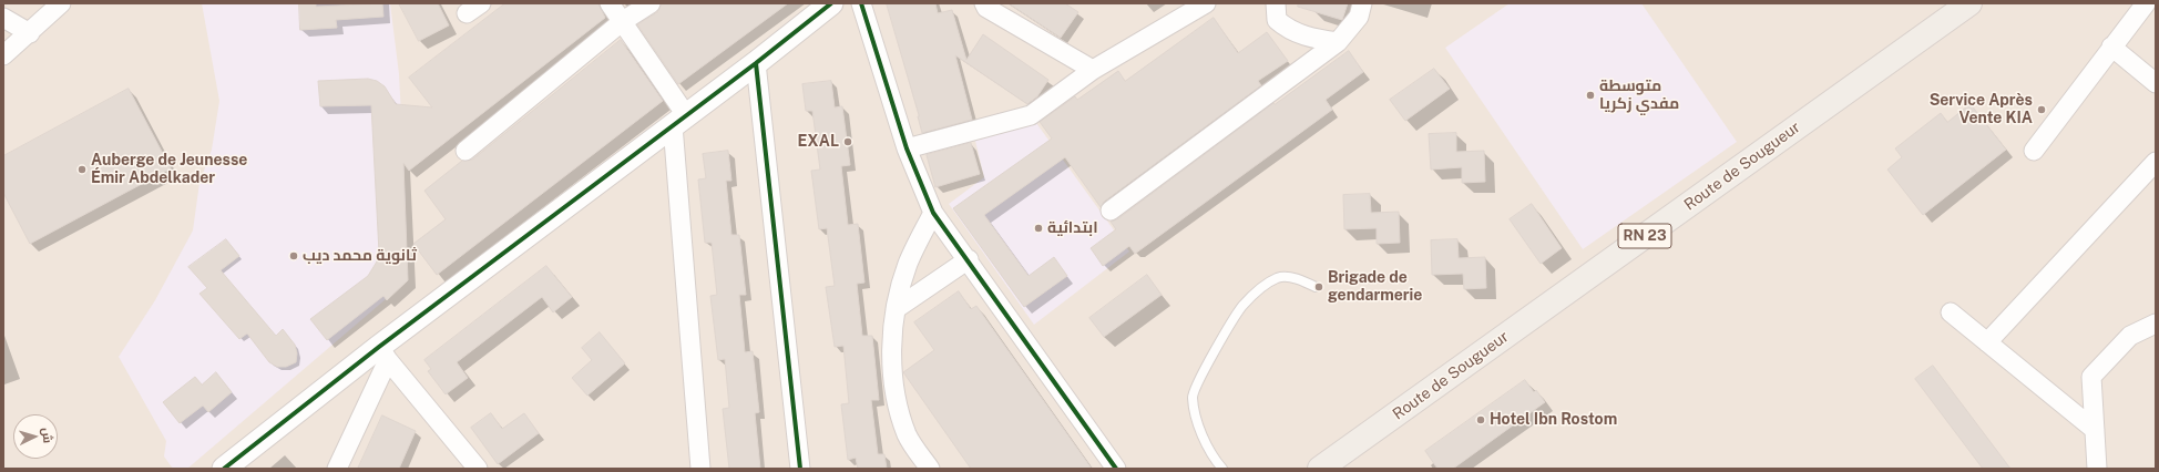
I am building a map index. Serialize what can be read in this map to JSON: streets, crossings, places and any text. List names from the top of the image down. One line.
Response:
{"streets":{"main road":["Route de Sougueur","RN 23"]},"places":["متوسطة مفدي زكريا","Service Après Vente KIA","EXAL","Auberge de Jeunesse Émir Abdelkader","ابتدائية","ثانوية محمد ديب","Brigade de gendarmerie","Hotel Ibn Rostom"],"north":"right"}
